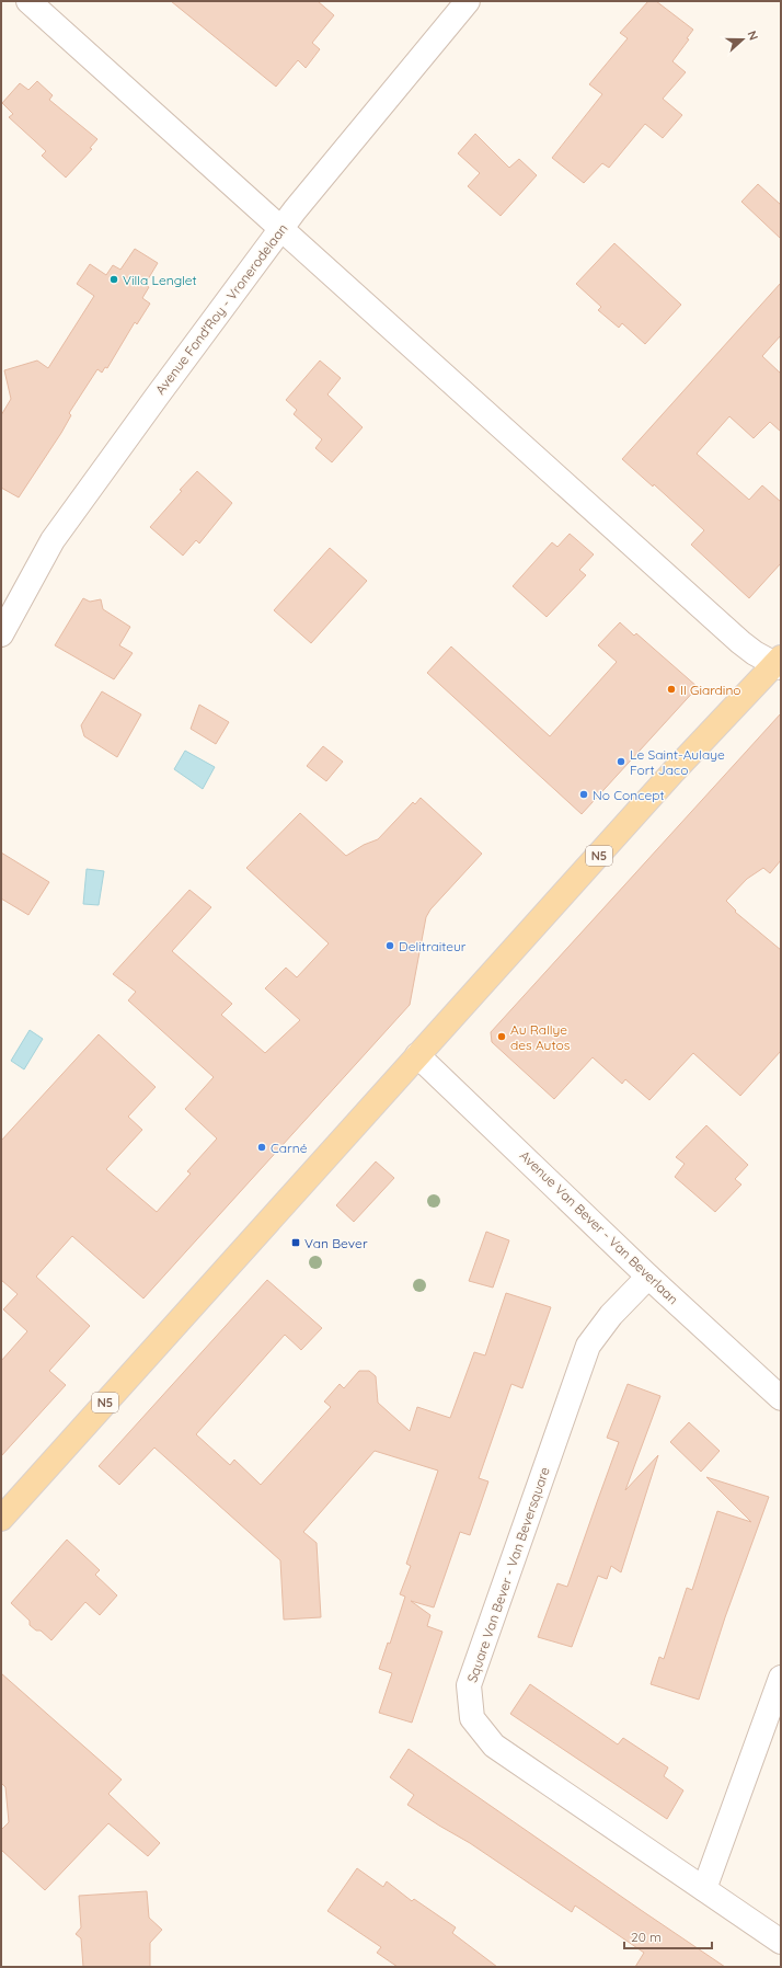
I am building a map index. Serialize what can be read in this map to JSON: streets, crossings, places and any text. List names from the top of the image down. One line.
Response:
{"streets":{"main road":["N5"],"street":["Avenue Fond'Roy - Vronerodelaan","Avenue Van Bever - Van Beverlaan","Square Van Bever - Van Beversquare"]},"crossings":[["N5","Avenue Van Bever - Van Beverlaan"],["Avenue Van Bever - Van Beverlaan","Square Van Bever - Van Beversquare"]],"places":{"other":["Villa Lenglet","Il Giardino","Le Saint-Aulaye Fort Jaco","No Concept","Delitraiteur","Au Rallye des Autos","Carné"],"transit":["Van Bever"]},"scale_bar":"20 m","north":"right"}
